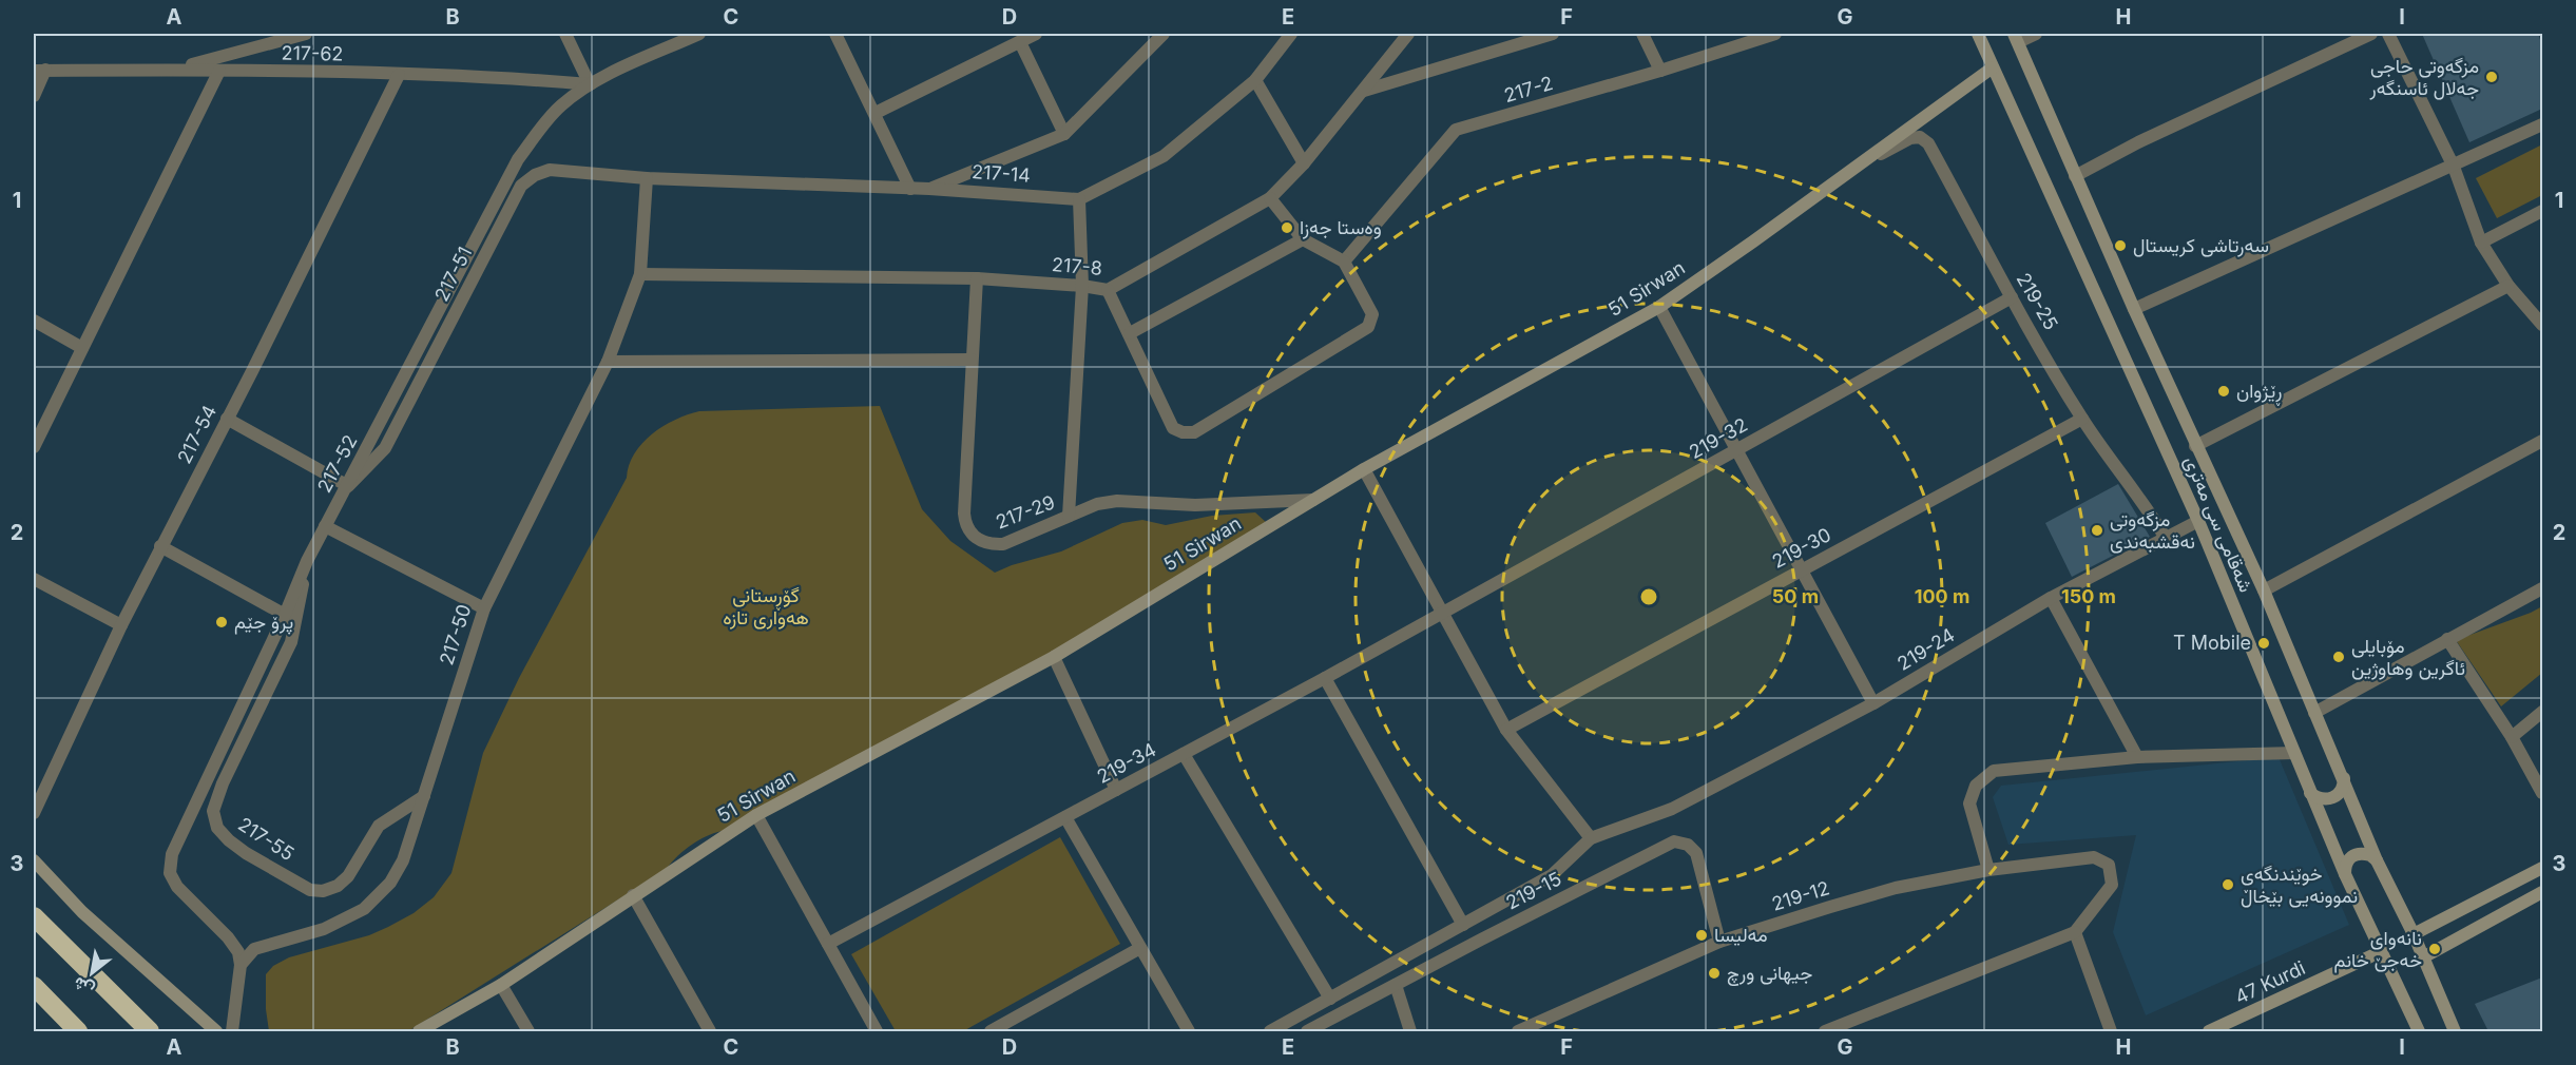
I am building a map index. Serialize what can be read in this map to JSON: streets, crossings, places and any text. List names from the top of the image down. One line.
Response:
{"streets":{"main road":["51 Sirwan","شەقامی سی مەتری","47 Kurdi"],"street":["217-62","217-2","217-14","217-8","217-51","219-25","217-54","219-32","217-52","217-29","219-30","217-50","219-24","219-34","217-55","219-15","219-12"]},"crossings":[["217-62","217-54"],["217-62","217-52"],["217-14","217-51"],["217-14","217-50"],["217-8","217-29"],["217-8","217-50"],["217-51","217-52"],["217-51","217-50"],["51 Sirwan","219-25"],["51 Sirwan","217-29"],["51 Sirwan","شەقامی سی مەتری"],["219-25","219-32"],["219-25","219-30"],["219-25","219-24"],["219-32","219-34"],["217-52","217-50"],["217-52","217-55"],["شەقامی سی مەتری","219-24"],["شەقامی سی مەتری","47 Kurdi"],["217-50","217-55"],["219-15","219-12"]],"parks":["گۆڕستانی هەواری تازە"],"places":["مزگەوتی حاجی جەلال ئاسنگەر","وەستا جەزا","سەرتاشی کریستال","ڕێژوان","مزگەوتی نەقشبەندی","پرۆ جێم","T Mobile","مۆبایلی ئاگرین وهاوژین","خوێندنگەی نموونەیی بێخاڵ","مەلیسا","نانەوای خەجێ خانم","جیهانی ورچ"],"north":"bottom left","grid":{"columns":["A","B","C","D","E","F","G","H","I"],"rows":["1","2","3"]},"rings":["50 m","100 m","150 m"]}
